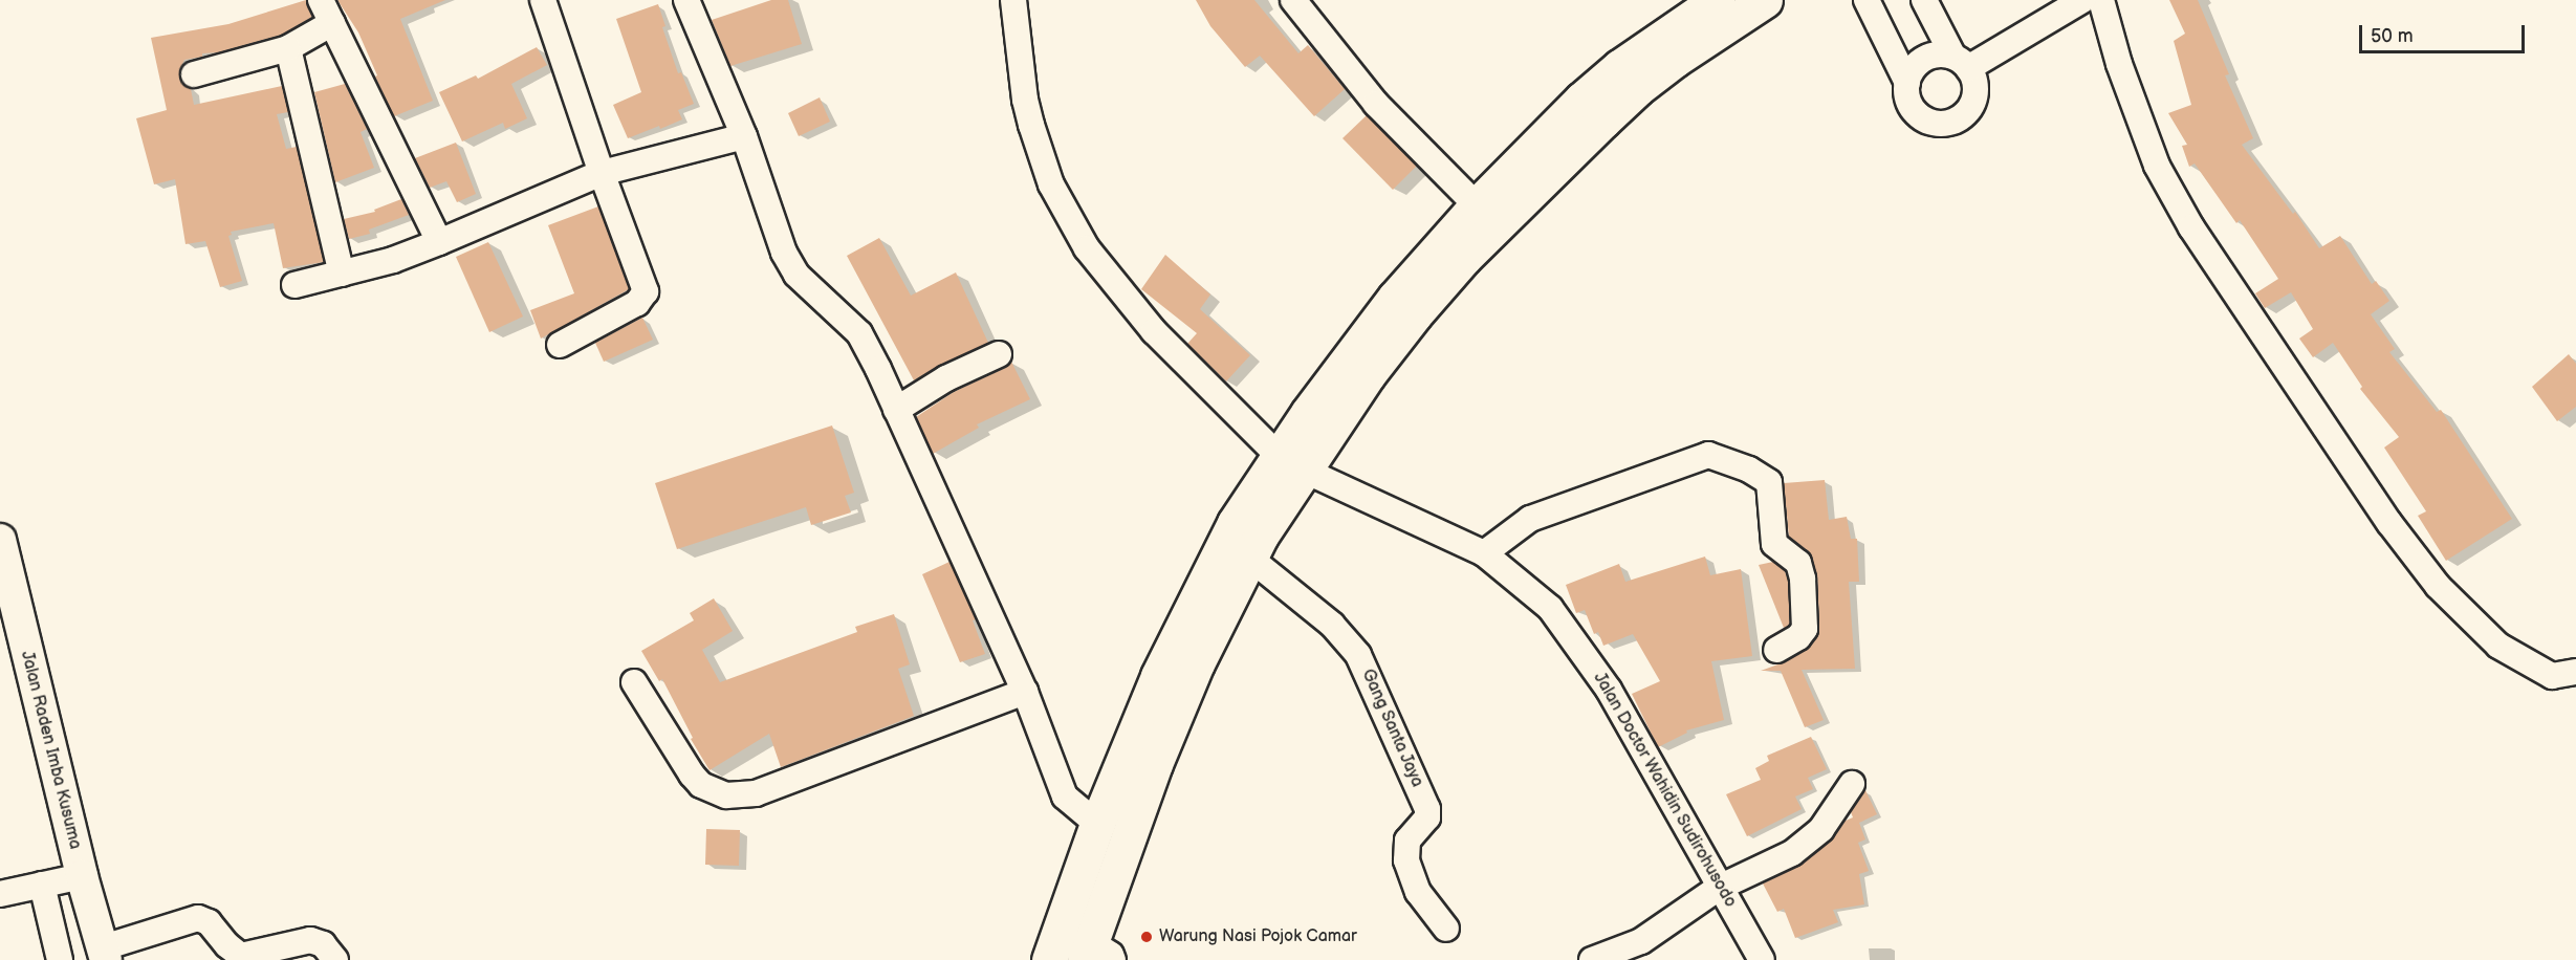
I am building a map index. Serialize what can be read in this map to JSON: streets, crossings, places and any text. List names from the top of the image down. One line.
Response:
{"streets":{"street":["Gang Santa Jaya","Jalan Raden Imba Kusuma","Jalan Doctor Wahidin Sudirohusodo"]},"places":["Warung Nasi Pojok Camar"],"scale_bar":"50 m"}
